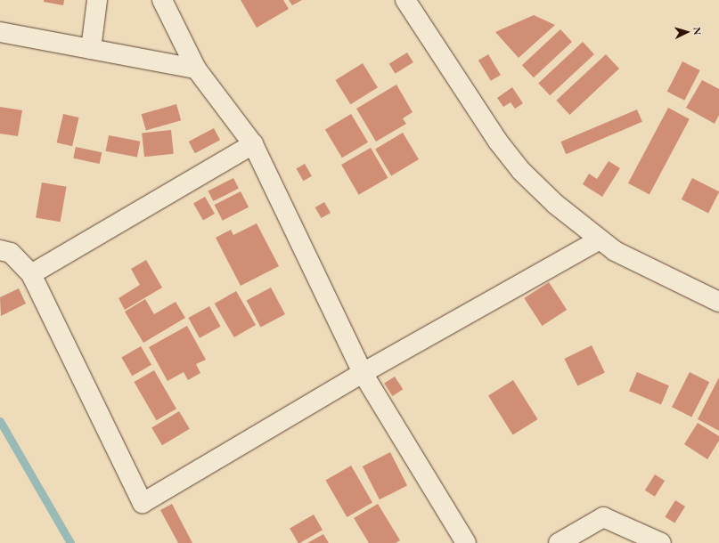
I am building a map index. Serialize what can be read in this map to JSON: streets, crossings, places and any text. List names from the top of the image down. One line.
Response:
{"north":"right"}
